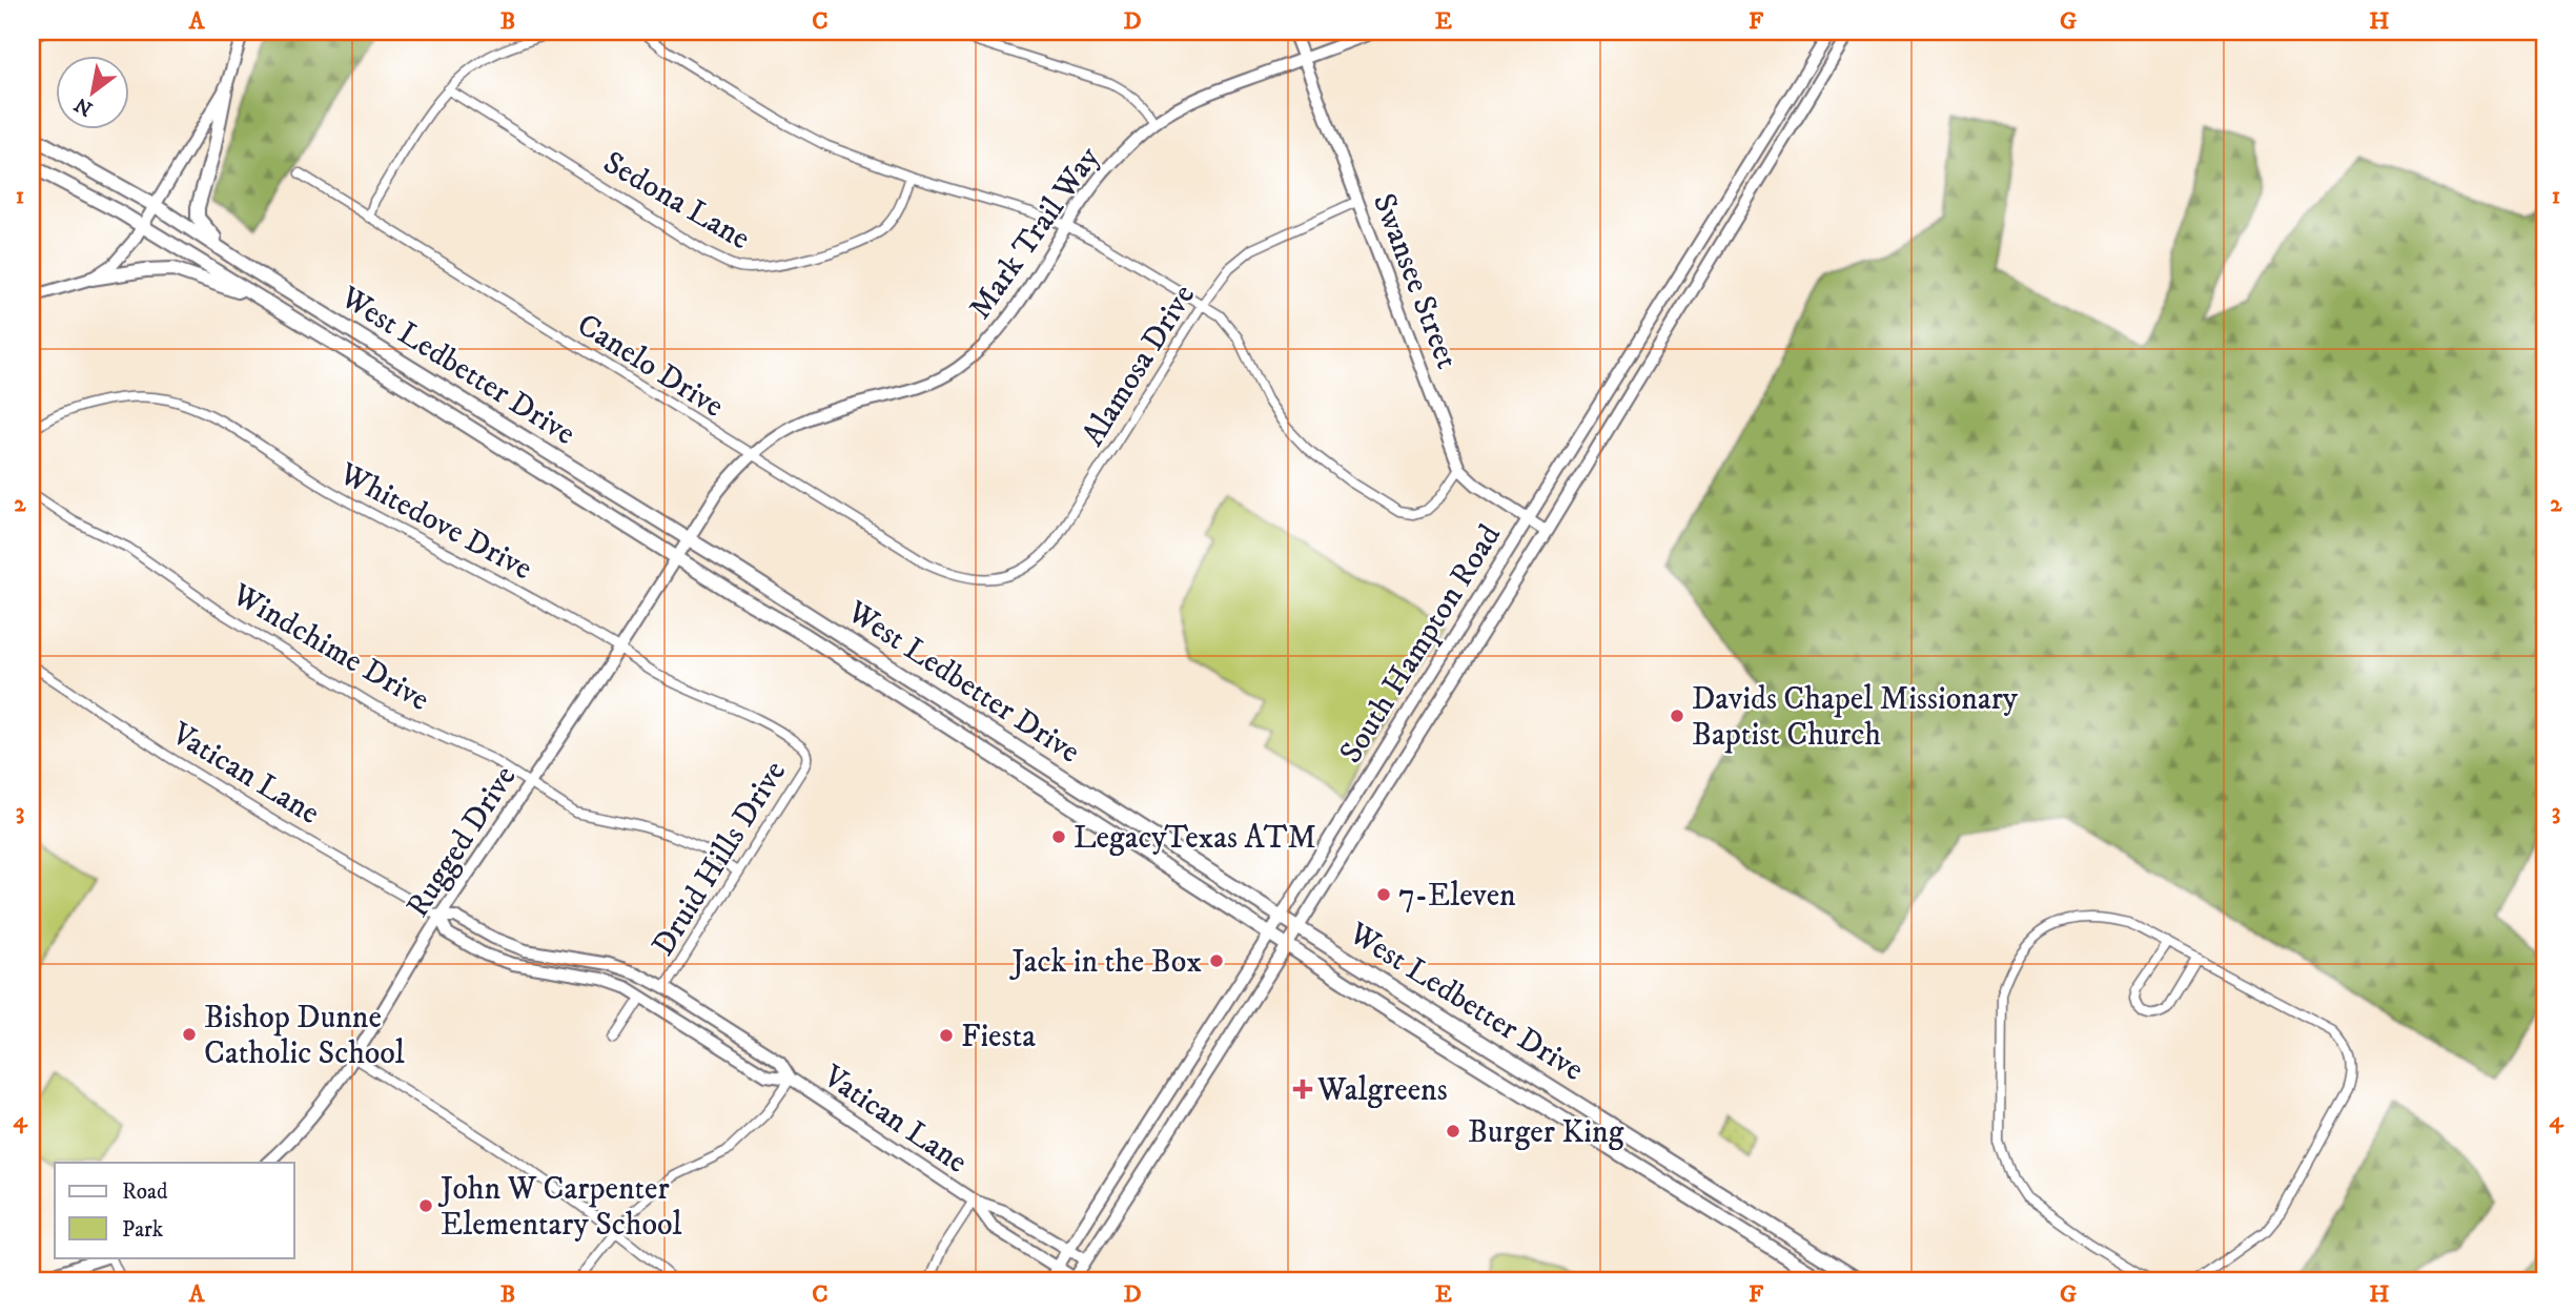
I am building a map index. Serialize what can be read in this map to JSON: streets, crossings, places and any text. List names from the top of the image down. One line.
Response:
{"streets":{"main road":["West Ledbetter Drive"],"street":["Sedona Lane","Mark Trail Way","Swansee Street","Canelo Drive","Alamosa Drive","Whitedove Drive","South Hampton Road","Windchime Drive","Vatican Lane","Rugged Drive","Druid Hills Drive"]},"crossings":[["Mark Trail Way","Swansee Street"],["Mark Trail Way","West Ledbetter Drive"],["Mark Trail Way","Canelo Drive"],["Mark Trail Way","Rugged Drive"],["Swansee Street","Alamosa Drive"],["Swansee Street","South Hampton Road"],["West Ledbetter Drive","South Hampton Road"],["West Ledbetter Drive","Rugged Drive"],["Canelo Drive","Alamosa Drive"],["Whitedove Drive","Rugged Drive"],["Whitedove Drive","Druid Hills Drive"],["South Hampton Road","Vatican Lane"],["Windchime Drive","Rugged Drive"],["Windchime Drive","Druid Hills Drive"],["Vatican Lane","Rugged Drive"],["Vatican Lane","Druid Hills Drive"]],"places":{"other":["Davids Chapel Missionary Baptist Church","LegacyTexas ATM","7-Eleven","Jack in the Box","Bishop Dunne Catholic School","Fiesta","Burger King","John W Carpenter Elementary School"],"health":["Walgreens"]},"legend":["Road","Park"],"north":"bottom left","grid":{"columns":["A","B","C","D","E","F","G","H"],"rows":["1","2","3","4"]}}
